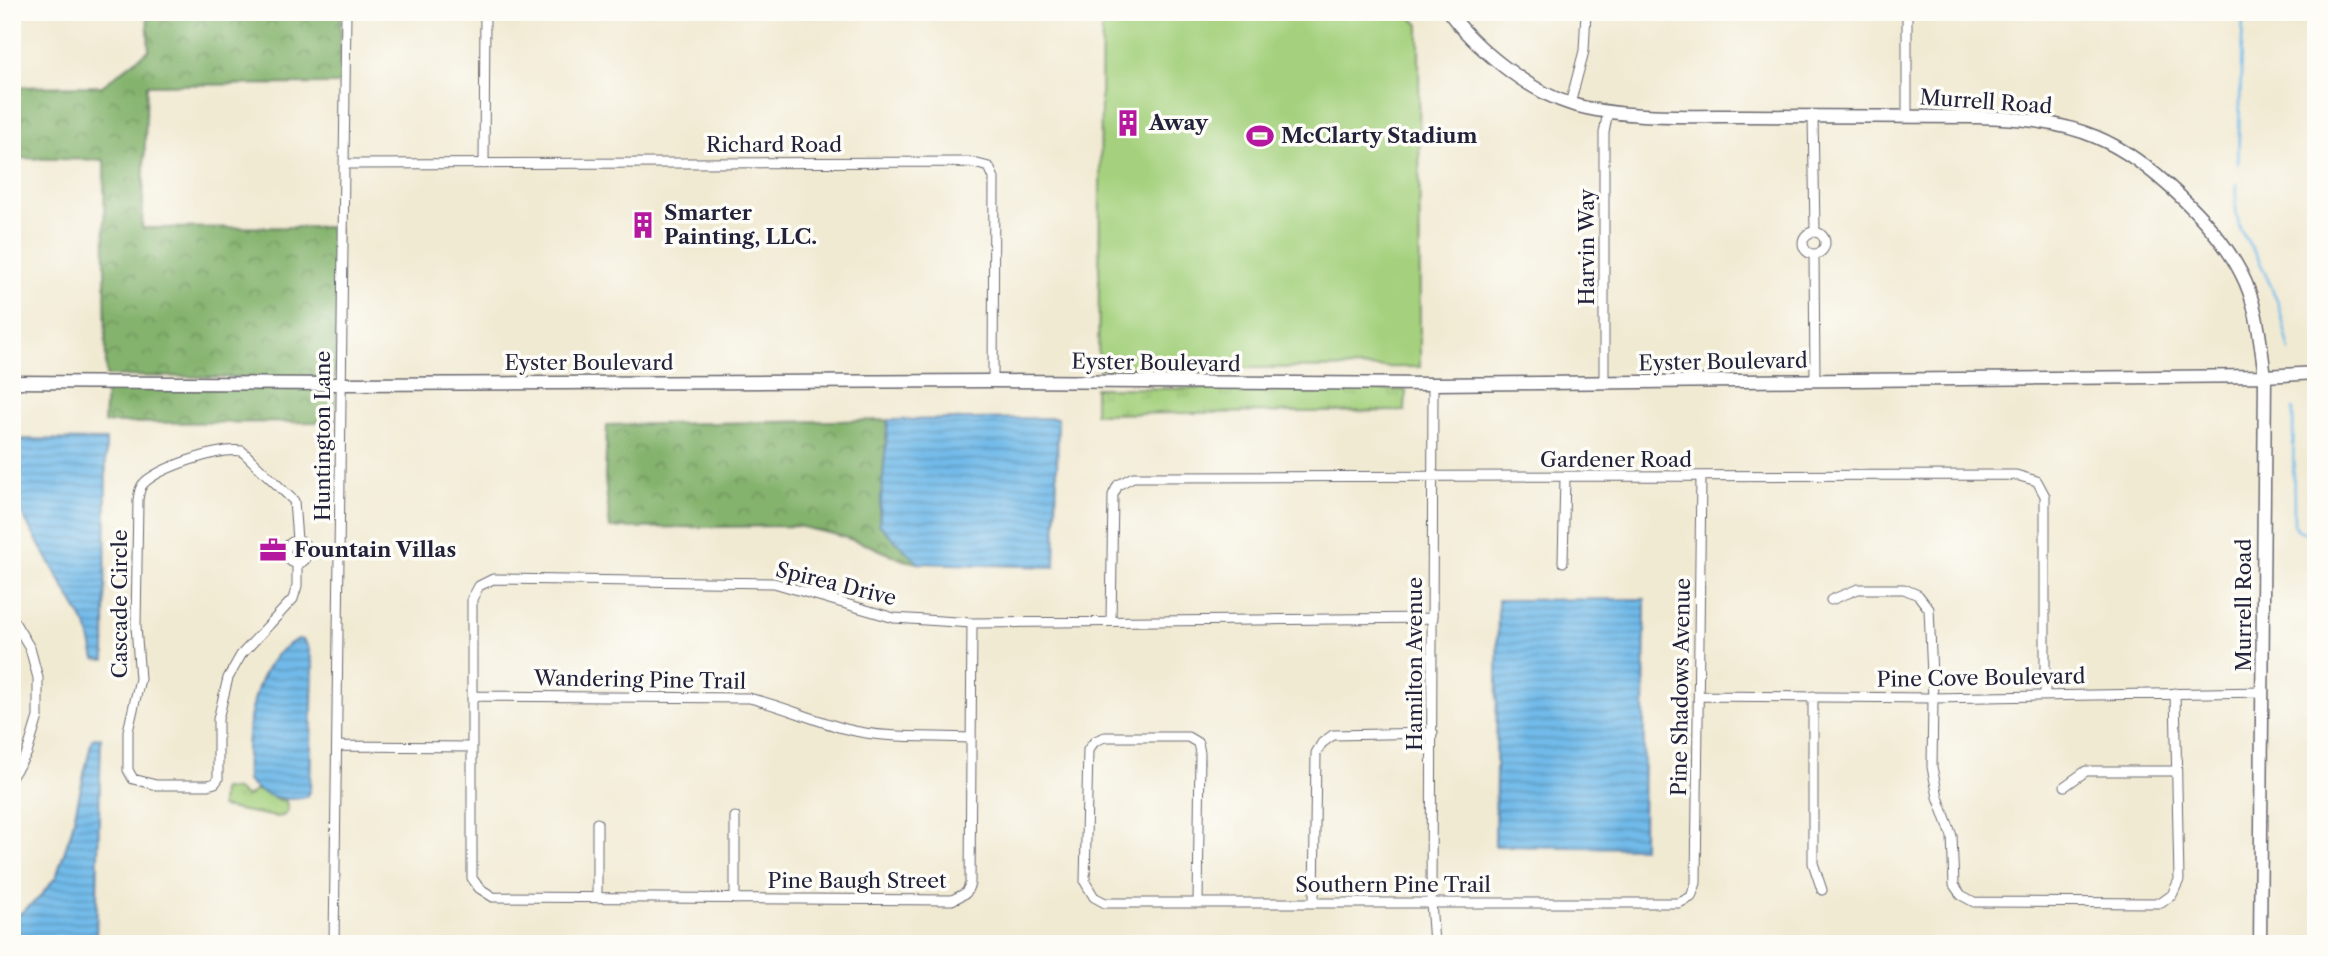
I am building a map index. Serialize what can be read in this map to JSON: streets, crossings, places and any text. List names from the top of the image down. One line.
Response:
{"streets":{"street":["Murrell Road","Richard Road","Harvin Way","Eyster Boulevard","Huntington Lane","Gardener Road","Spirea Drive","Cascade Circle","Hamilton Avenue","Pine Cove Boulevard","Wandering Pine Trail","Pine Shadows Avenue","Pine Baugh Street","Southern Pine Trail"]},"crossings":[["Murrell Road","Harvin Way"],["Murrell Road","Eyster Boulevard"],["Murrell Road","Pine Cove Boulevard"],["Richard Road","Eyster Boulevard"],["Richard Road","Huntington Lane"],["Harvin Way","Eyster Boulevard"],["Eyster Boulevard","Huntington Lane"],["Eyster Boulevard","Hamilton Avenue"],["Gardener Road","Spirea Drive"],["Gardener Road","Hamilton Avenue"],["Gardener Road","Pine Cove Boulevard"],["Gardener Road","Pine Shadows Avenue"],["Spirea Drive","Hamilton Avenue"],["Spirea Drive","Wandering Pine Trail"],["Spirea Drive","Pine Baugh Street"],["Hamilton Avenue","Southern Pine Trail"],["Pine Cove Boulevard","Pine Shadows Avenue"],["Wandering Pine Trail","Pine Baugh Street"],["Pine Shadows Avenue","Southern Pine Trail"]],"places":{"building":["Away","Smarter Painting, LLC."],"sports":["McClarty Stadium"],"office":["Fountain Villas"]}}
